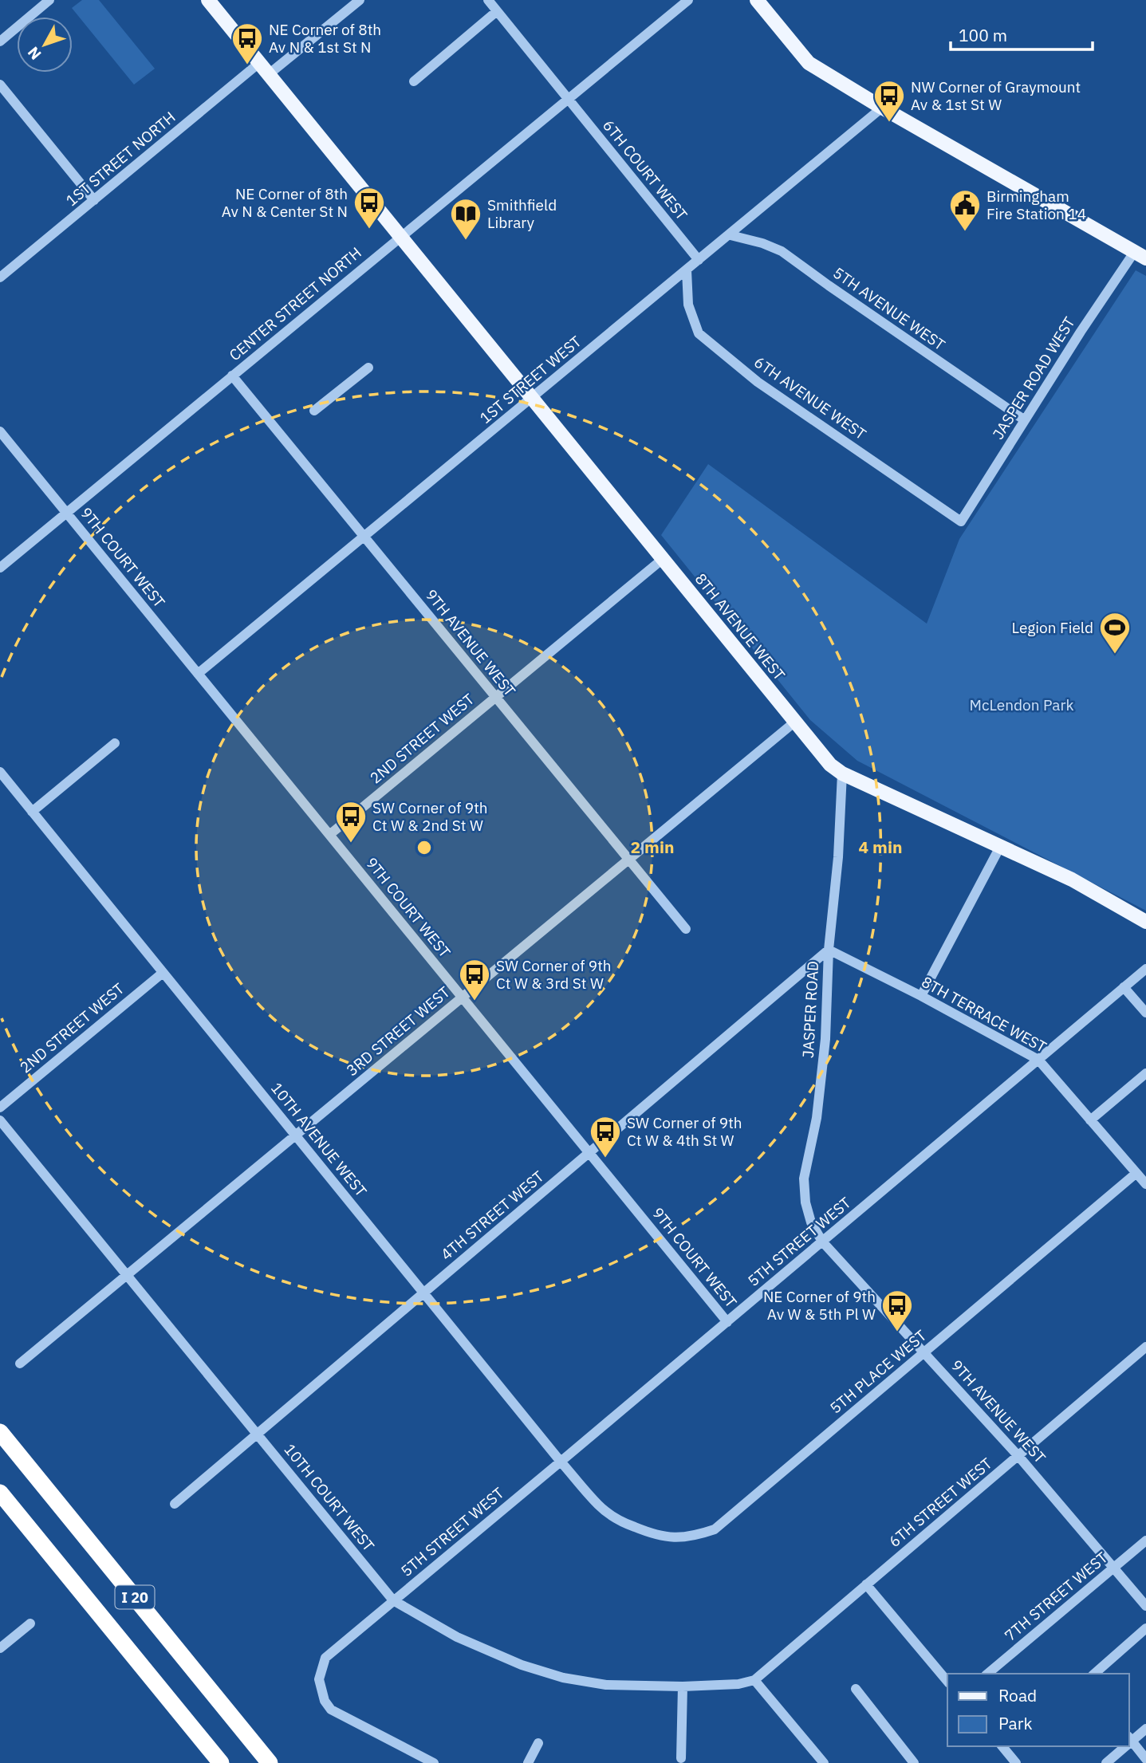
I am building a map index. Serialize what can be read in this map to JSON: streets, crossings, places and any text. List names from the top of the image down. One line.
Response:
{"streets":{"highway":["I 20"],"main road":["8TH AVENUE WEST"],"street":["1ST STREET NORTH","6TH COURT WEST","CENTER STREET NORTH","5TH AVENUE WEST","JASPER ROAD WEST","1ST STREET WEST","6TH AVENUE WEST","9TH COURT WEST","9TH AVENUE WEST","2ND STREET WEST","JASPER ROAD","8TH TERRACE WEST","3RD STREET WEST","10TH AVENUE WEST","4TH STREET WEST","5TH STREET WEST","5TH PLACE WEST","10TH COURT WEST","6TH STREET WEST","7TH STREET WEST"]},"crossings":[["1ST STREET NORTH","8TH AVENUE WEST"],["6TH COURT WEST","CENTER STREET NORTH"],["6TH COURT WEST","1ST STREET WEST"],["CENTER STREET NORTH","9TH COURT WEST"],["CENTER STREET NORTH","8TH AVENUE WEST"],["CENTER STREET NORTH","9TH AVENUE WEST"],["5TH AVENUE WEST","JASPER ROAD WEST"],["5TH AVENUE WEST","1ST STREET WEST"],["JASPER ROAD WEST","6TH AVENUE WEST"],["1ST STREET WEST","6TH AVENUE WEST"],["1ST STREET WEST","9TH COURT WEST"],["1ST STREET WEST","8TH AVENUE WEST"],["1ST STREET WEST","9TH AVENUE WEST"],["9TH COURT WEST","2ND STREET WEST"],["9TH COURT WEST","3RD STREET WEST"],["9TH COURT WEST","4TH STREET WEST"],["9TH COURT WEST","5TH STREET WEST"],["8TH AVENUE WEST","2ND STREET WEST"],["8TH AVENUE WEST","JASPER ROAD"],["8TH AVENUE WEST","3RD STREET WEST"],["9TH AVENUE WEST","2ND STREET WEST"],["9TH AVENUE WEST","JASPER ROAD"],["9TH AVENUE WEST","3RD STREET WEST"],["9TH AVENUE WEST","5TH STREET WEST"],["9TH AVENUE WEST","5TH PLACE WEST"],["9TH AVENUE WEST","6TH STREET WEST"],["9TH AVENUE WEST","7TH STREET WEST"],["2ND STREET WEST","10TH AVENUE WEST"],["JASPER ROAD","8TH TERRACE WEST"],["JASPER ROAD","4TH STREET WEST"],["JASPER ROAD","5TH STREET WEST"],["8TH TERRACE WEST","4TH STREET WEST"],["8TH TERRACE WEST","5TH STREET WEST"],["8TH TERRACE WEST","5TH PLACE WEST"],["3RD STREET WEST","10TH AVENUE WEST"],["3RD STREET WEST","10TH COURT WEST"],["10TH AVENUE WEST","4TH STREET WEST"],["10TH AVENUE WEST","5TH STREET WEST"],["10TH AVENUE WEST","5TH PLACE WEST"],["4TH STREET WEST","10TH COURT WEST"],["5TH STREET WEST","10TH COURT WEST"],["10TH COURT WEST","6TH STREET WEST"]],"parks":["McLendon Park"],"places":{"bus stop":["NE Corner of 8th Av N & 1st St N","NW Corner of Graymount Av & 1st St W","NE Corner of 8th Av N & Center St N","SW Corner of 9th Ct W & 2nd St W","SW Corner of 9th Ct W & 3rd St W","SW Corner of 9th Ct W & 4th St W","NE Corner of 9th Av W & 5th Pl W"],"public building":["Birmingham Fire Station 14"],"library":["Smithfield Library"],"sports":["Legion Field"]},"legend":["Road","Park"],"scale_bar":"100 m","north":"bottom left","rings":["2 min","4 min"]}
